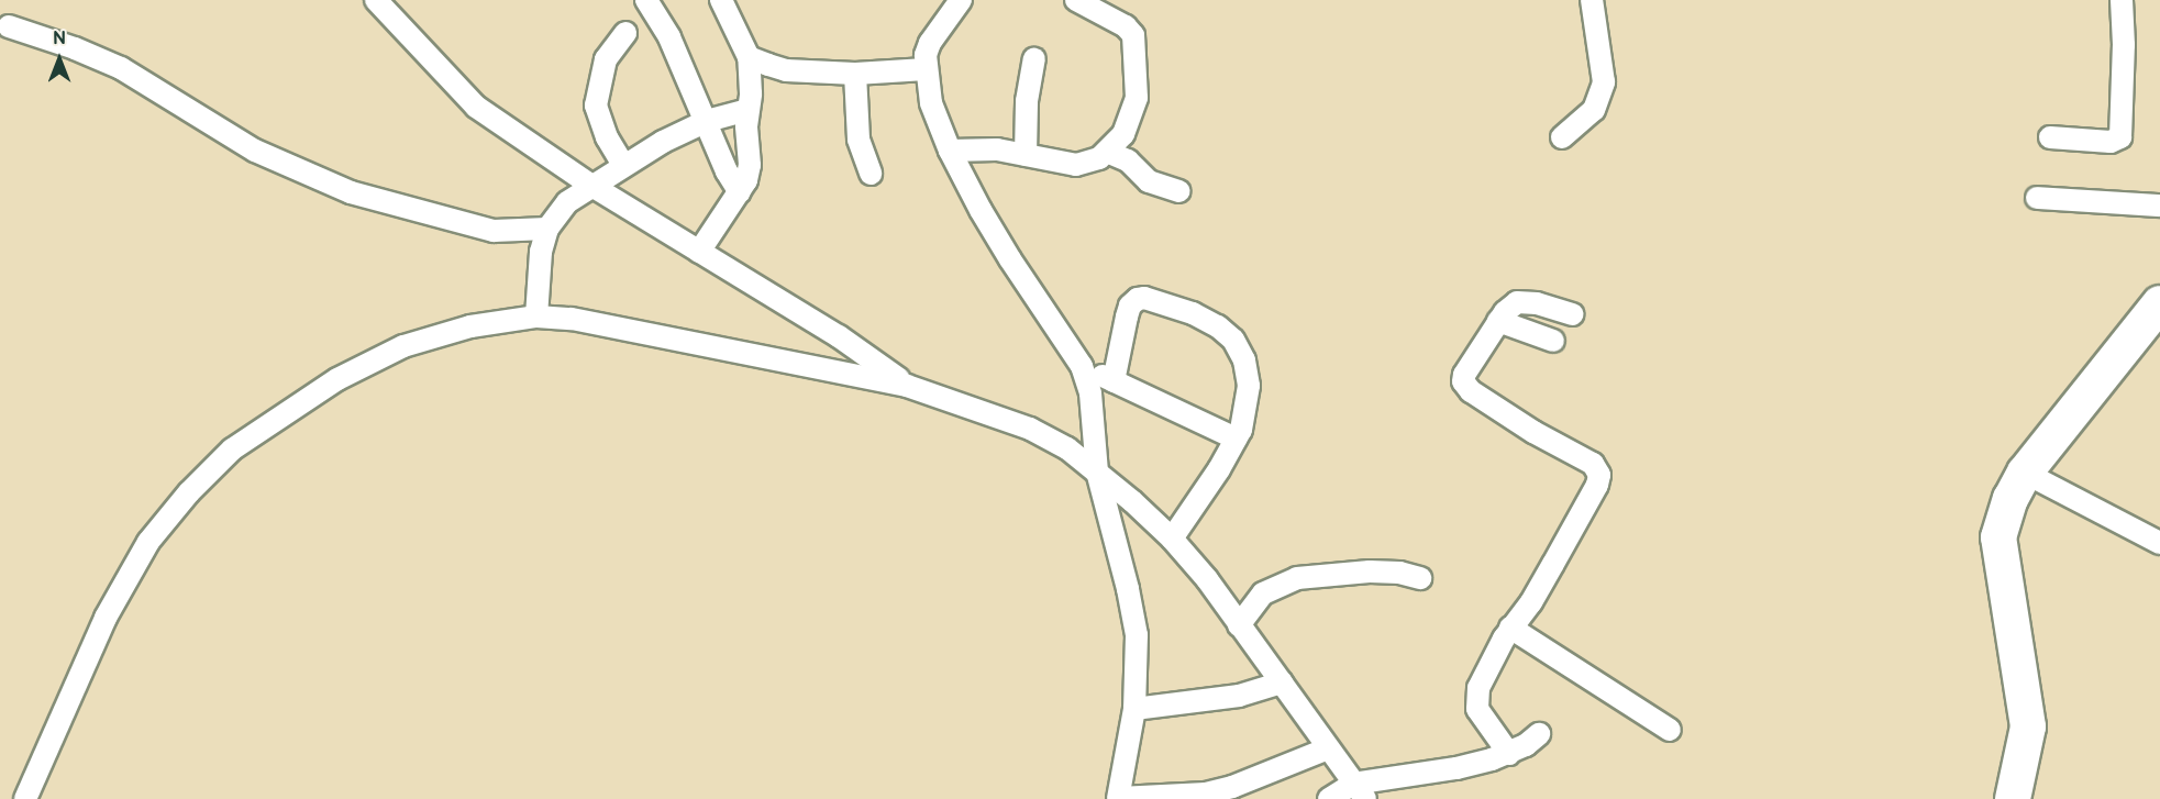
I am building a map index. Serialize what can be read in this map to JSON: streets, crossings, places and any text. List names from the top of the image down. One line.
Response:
{"north":"top"}
